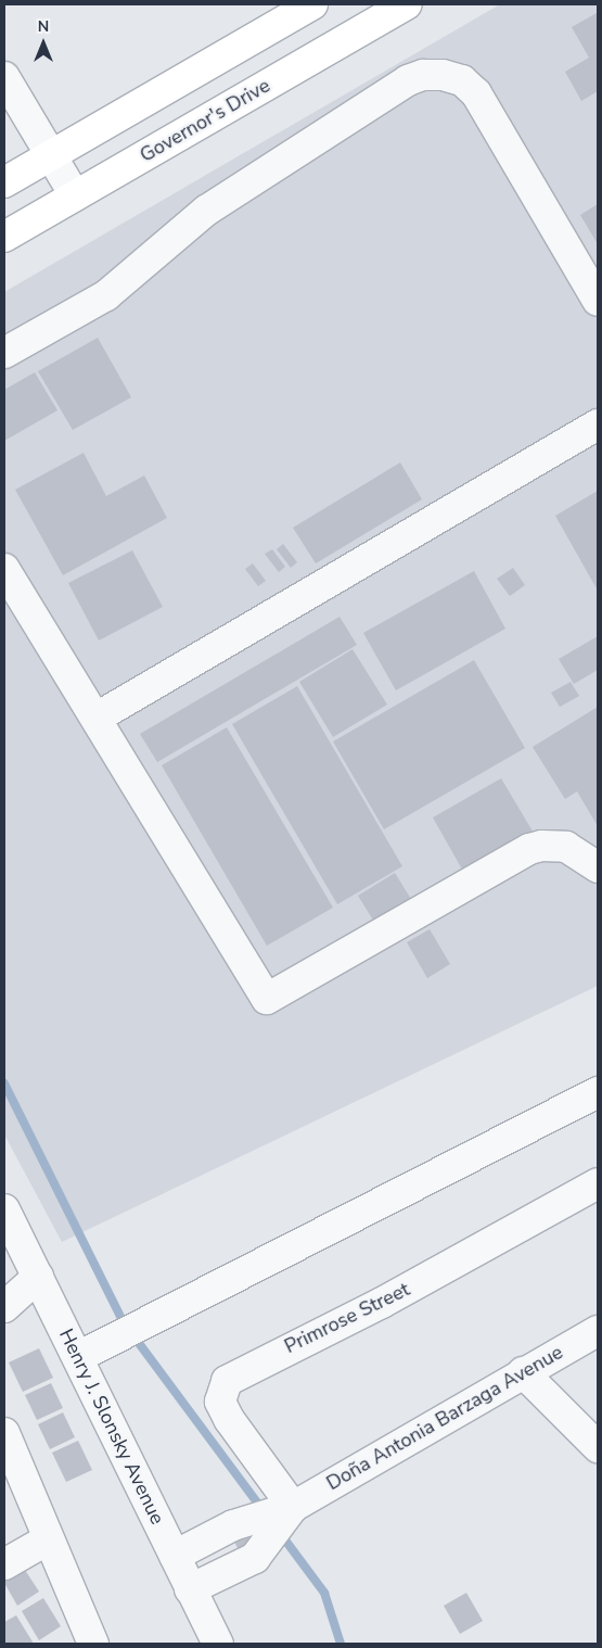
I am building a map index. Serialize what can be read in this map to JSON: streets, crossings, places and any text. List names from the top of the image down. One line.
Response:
{"streets":{"main road":["Governor's Drive"],"street":["Primrose Street","Doña Antonia Barzaga Avenue","Henry J. Slonsky Avenue"]},"crossings":[["Primrose Street","Doña Antonia Barzaga Avenue"],["Doña Antonia Barzaga Avenue","Henry J. Slonsky Avenue"]],"north":"top"}
